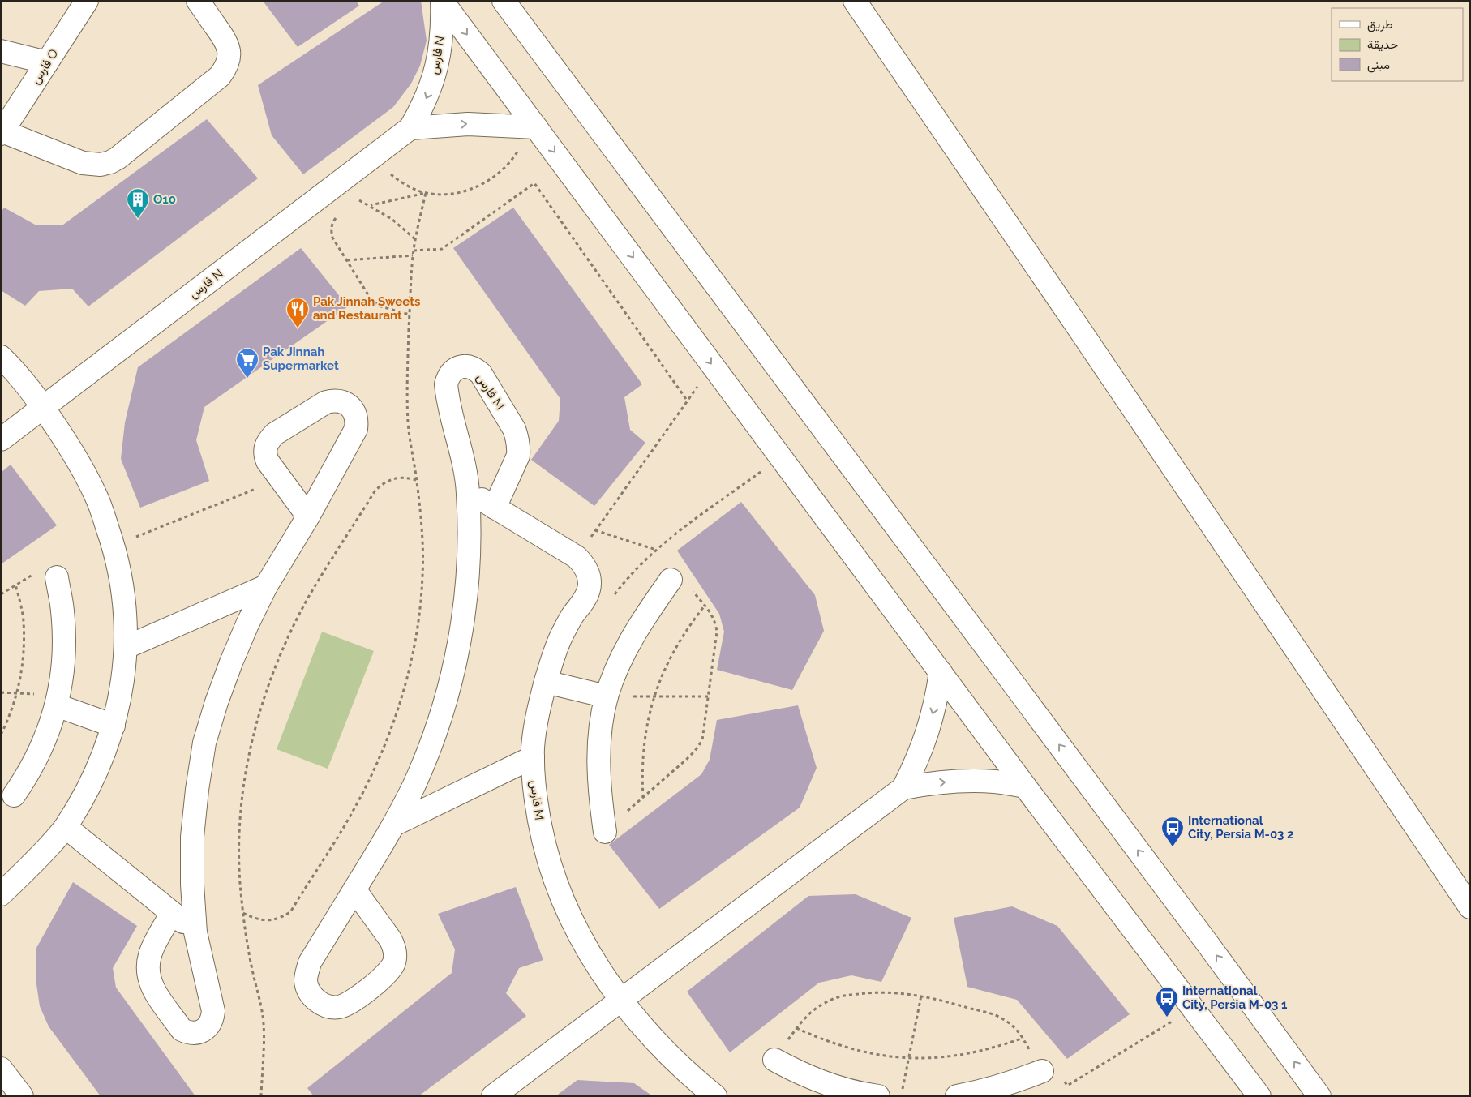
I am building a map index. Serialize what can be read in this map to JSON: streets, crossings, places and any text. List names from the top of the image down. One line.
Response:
{"streets":{"street":["فارس N","فارس O","فارس M"]},"places":{"building":["O10"],"restaurant":["Pak Jinnah Sweets and Restaurant"],"supermarket":["Pak Jinnah Supermarket"],"bus stop":["International City, Persia M-03 2","International City, Persia M-03 1"]},"legend":["طريق","حديقة","مبنى"]}
